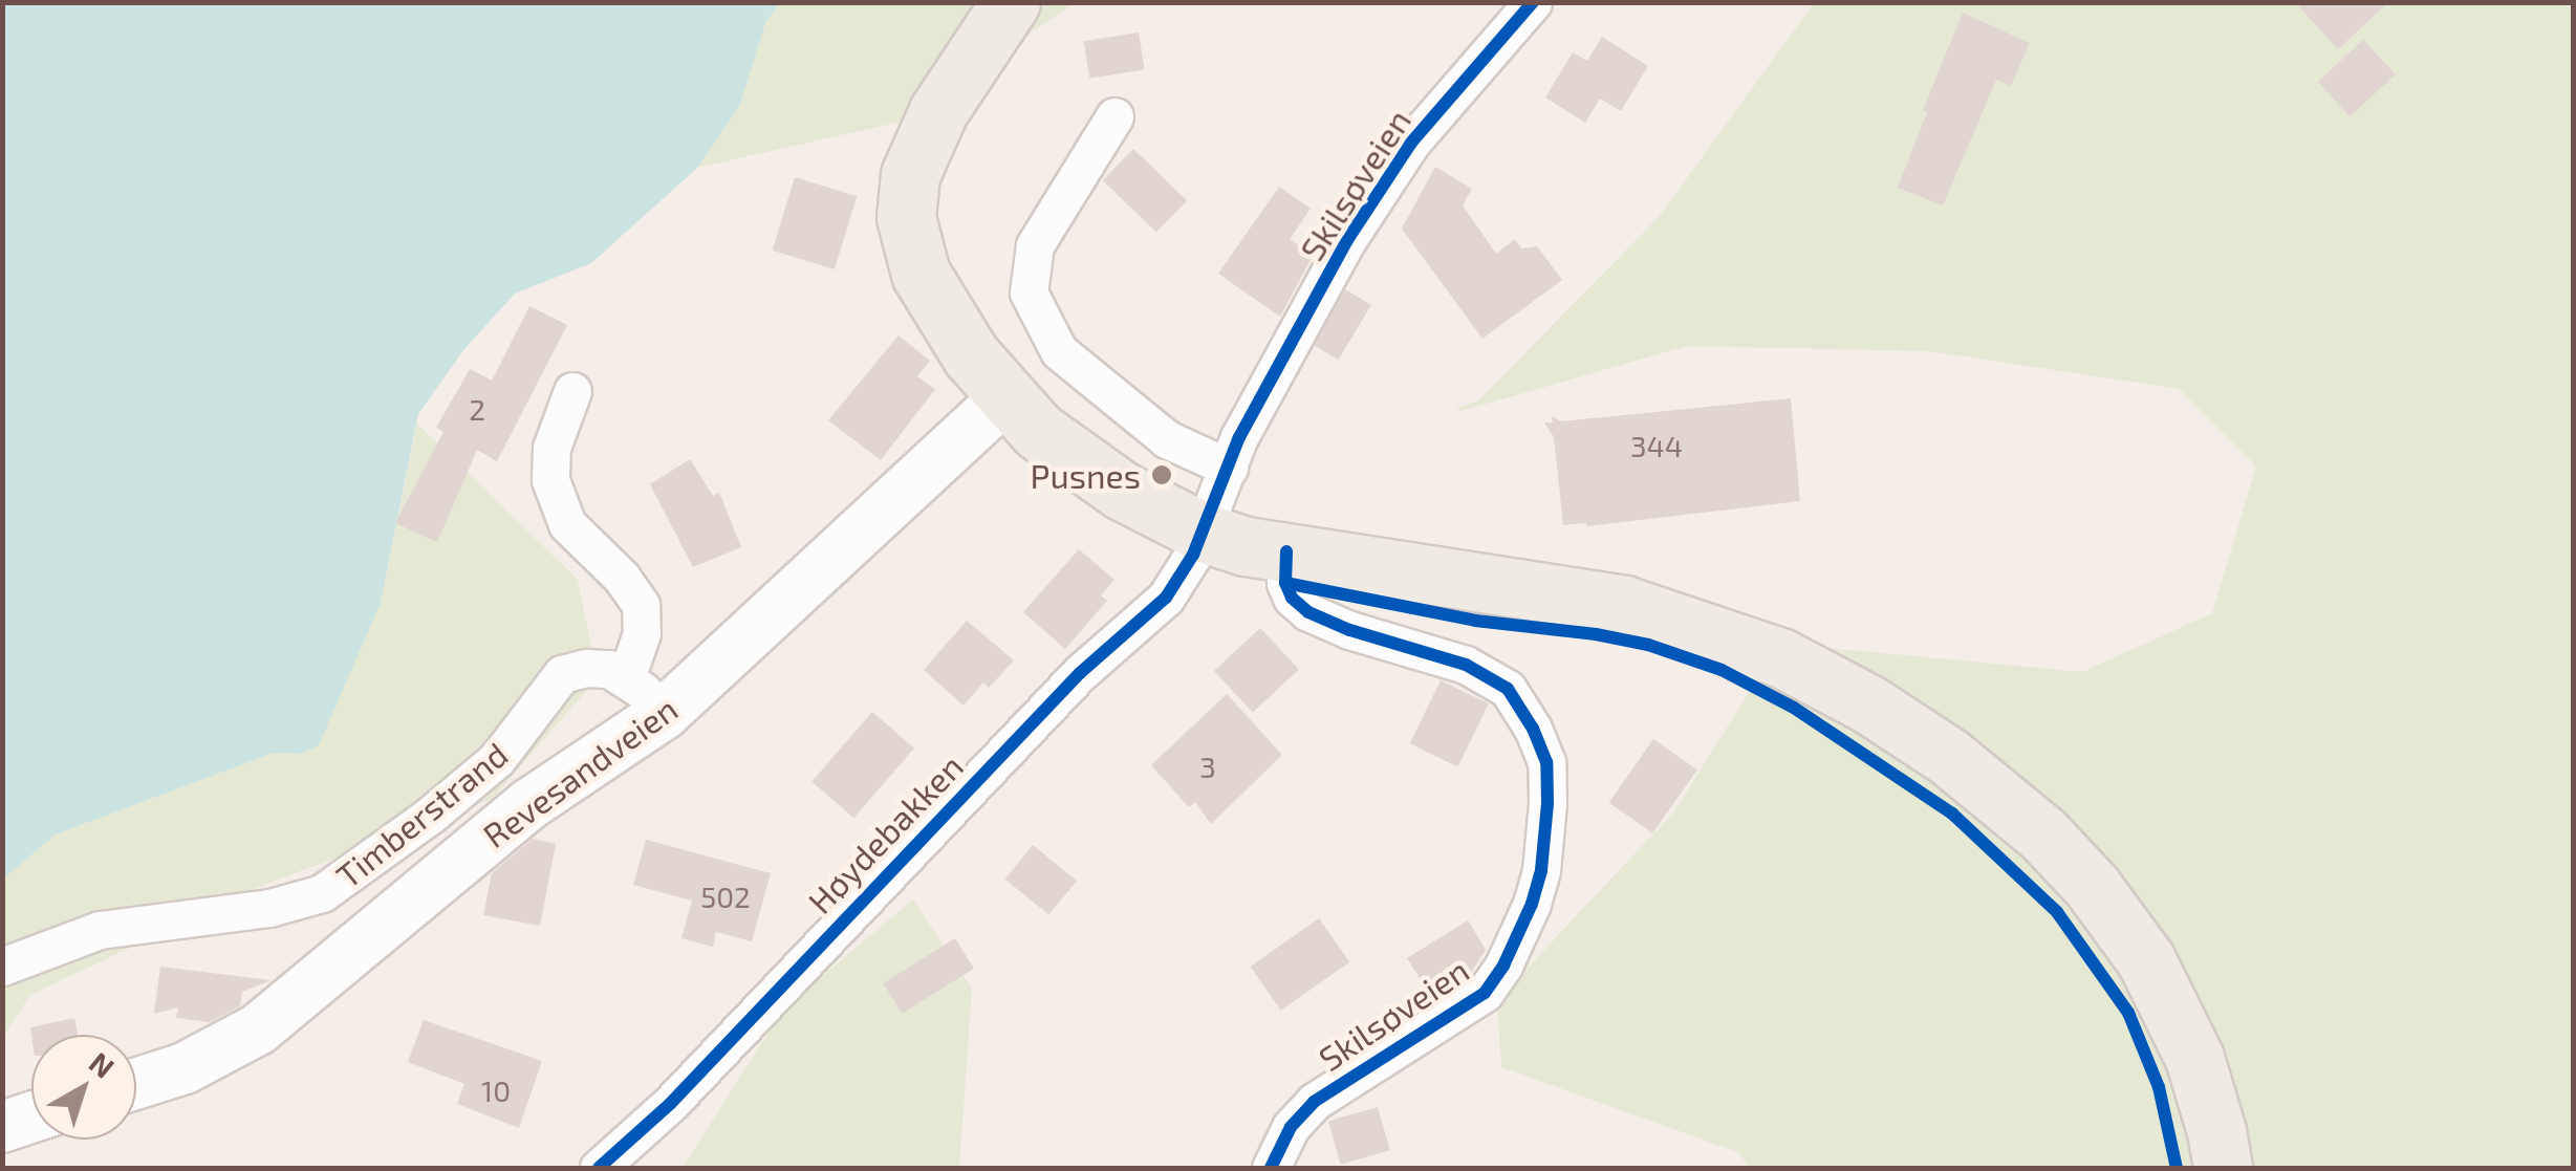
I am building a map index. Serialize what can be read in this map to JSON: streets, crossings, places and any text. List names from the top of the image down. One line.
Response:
{"streets":{"main road":["Revesandveien"],"street":["Skilsøveien","Timberstrand","Høydebakken"]},"crossings":[["Skilsøveien","Høydebakken"]],"places":["Pusnes"],"house_numbers":["2","344","3","502","10"],"north":"top right"}
